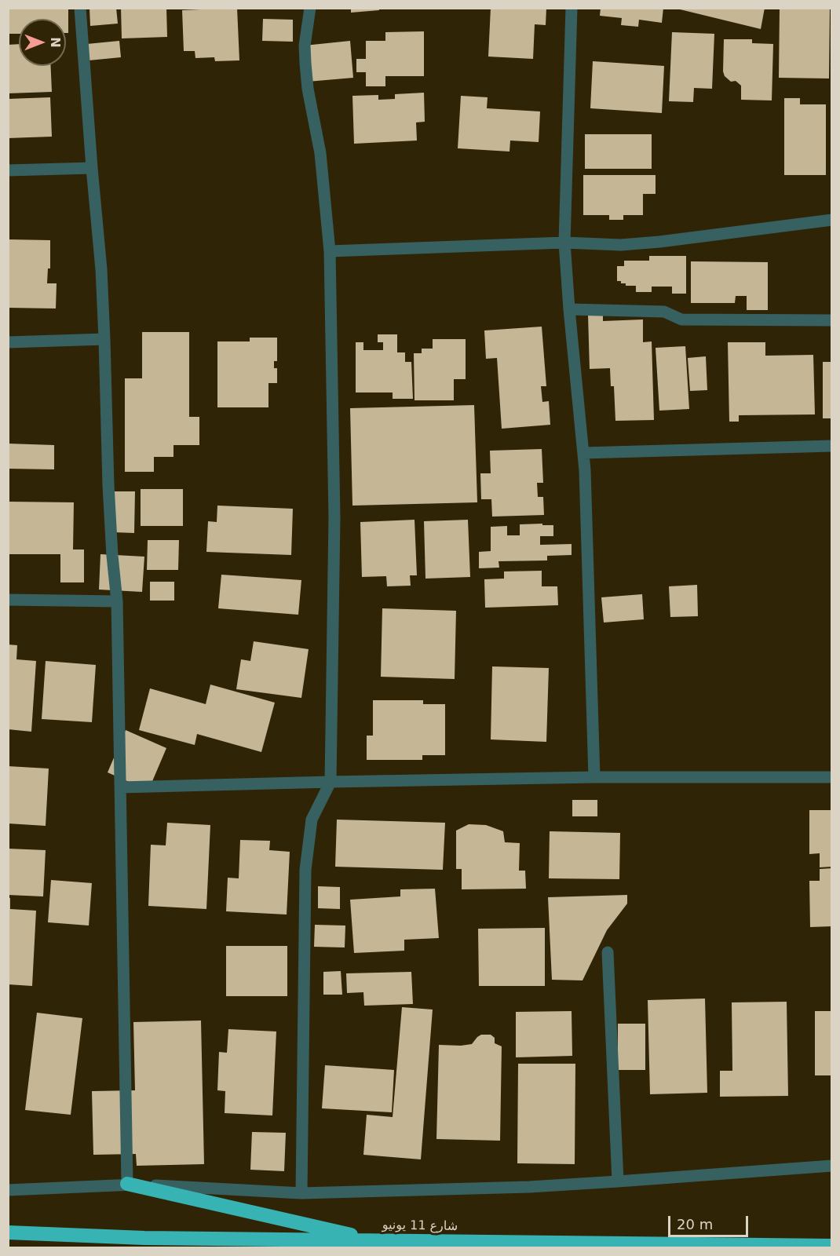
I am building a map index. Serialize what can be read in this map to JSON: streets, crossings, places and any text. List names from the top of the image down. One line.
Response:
{"streets":{"highway":["شارع 11 يونيو"]},"scale_bar":"20 m","north":"right"}
